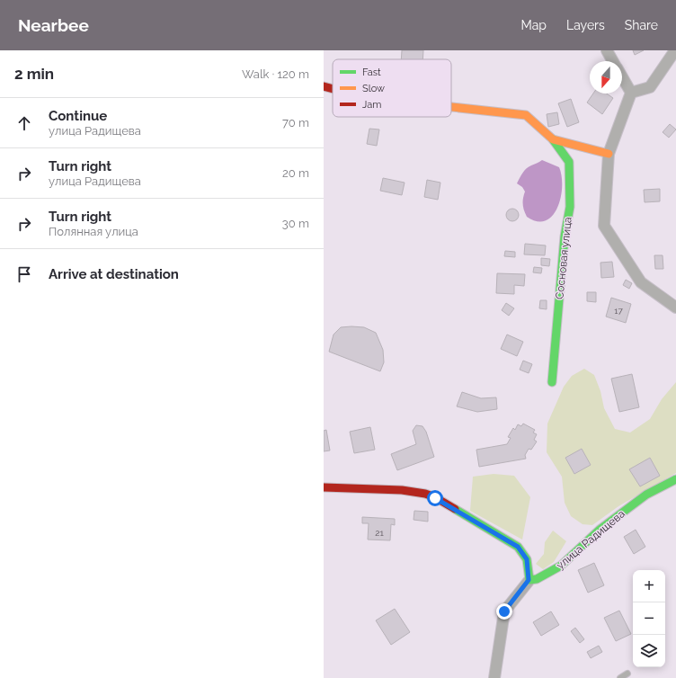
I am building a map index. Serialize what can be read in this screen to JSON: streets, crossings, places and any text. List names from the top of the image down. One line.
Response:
{"streets":{"street":["Сосновая улица","улица Радищева"]},"house_numbers":["17","21"],"legend":["Fast","Slow","Jam"],"north":"bottom","page":{"header":"Nearbee","nav":["Map","Layers","Share"],"heading":["2 min","Walk · 120 m"],"list":[["Continue","улица Радищева","70 m"],["Turn right","улица Радищева","20 m"],["Turn right","Полянная улица","30 m"],"Arrive at destination"],"map_buttons":["+","−"]}}
